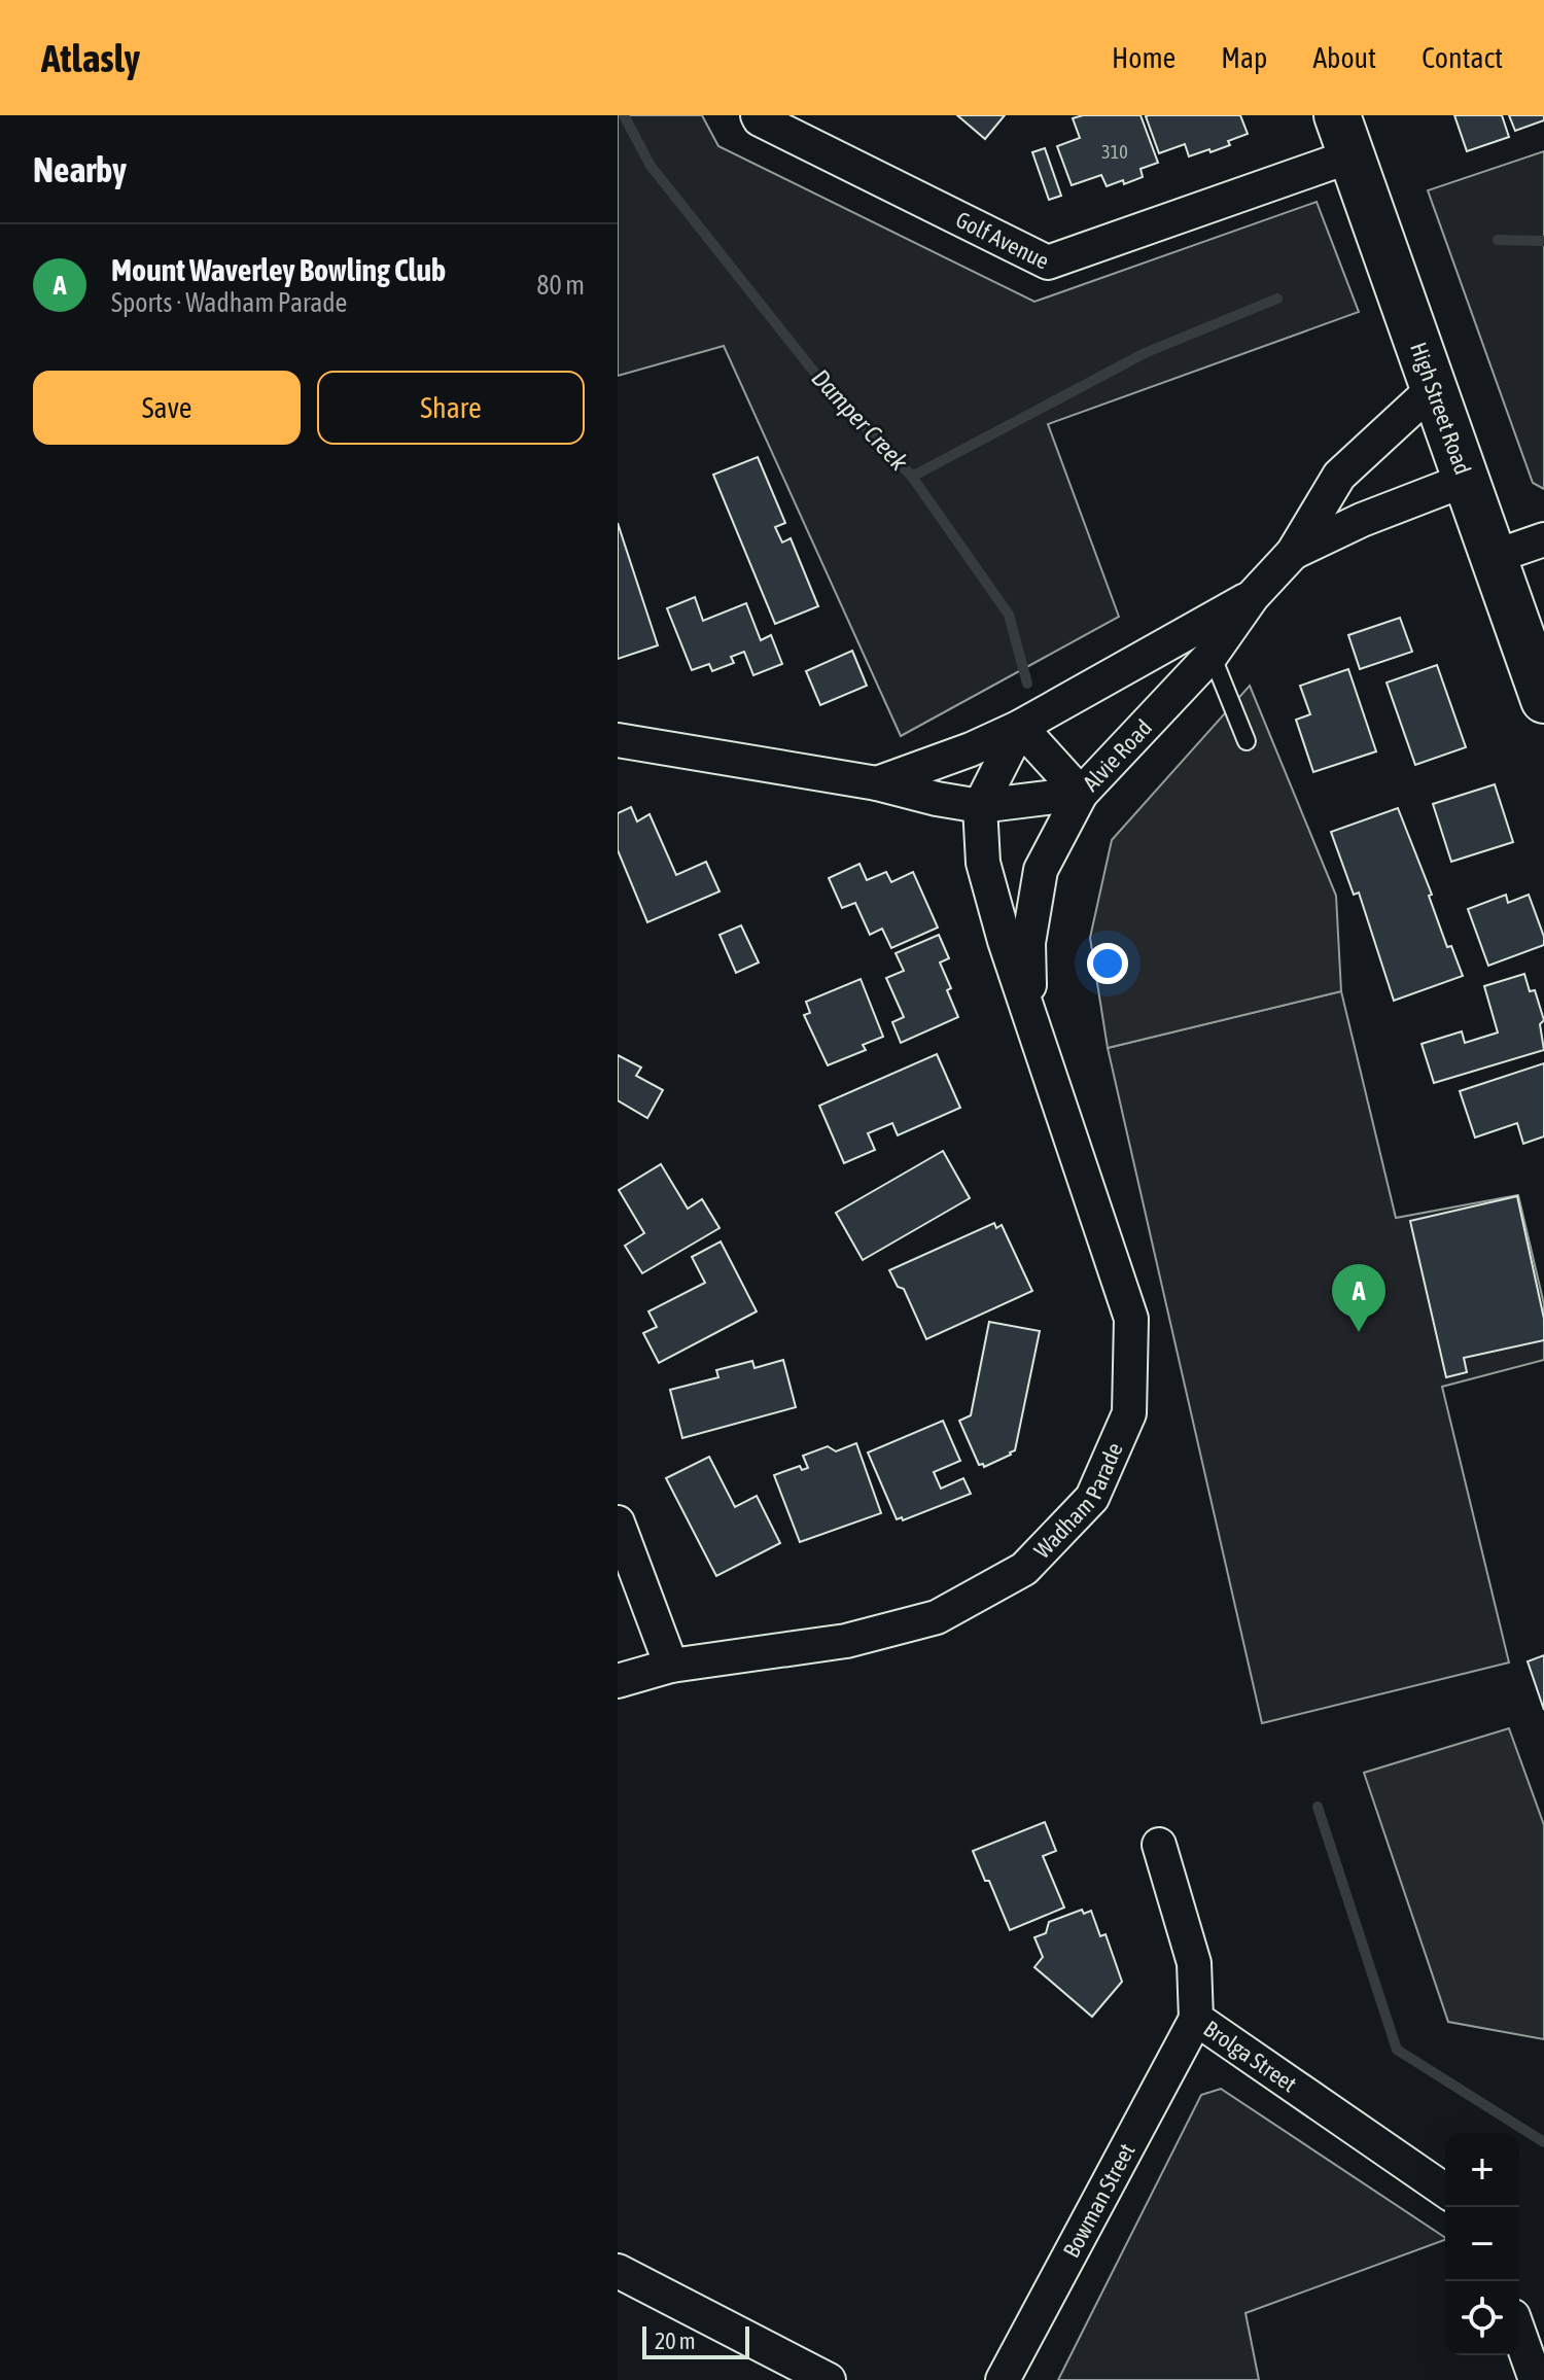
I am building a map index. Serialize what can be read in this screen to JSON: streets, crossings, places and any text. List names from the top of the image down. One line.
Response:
{"streets":{"main road":["High Street Road"],"street":["Golf Avenue","Alvie Road","Wadham Parade","Brolga Street","Bowman Street"]},"crossings":[["Golf Avenue","High Street Road"],["High Street Road","Alvie Road"],["Alvie Road","Wadham Parade"],["Brolga Street","Bowman Street"]],"water":["Damper Creek"],"house_numbers":["310"],"scale_bar":"20 m","page":{"header":"Atlasly","nav":["Home","Map","About","Contact"],"heading":"Nearby","list":[{"mark":"A","name":"Mount Waverley Bowling Club","note":"Sports · Wadham Parade","value":"80 m"}],"buttons":["Save","Share"],"pins":"A","map_buttons":["+","−"],"scale":"20 m"}}
